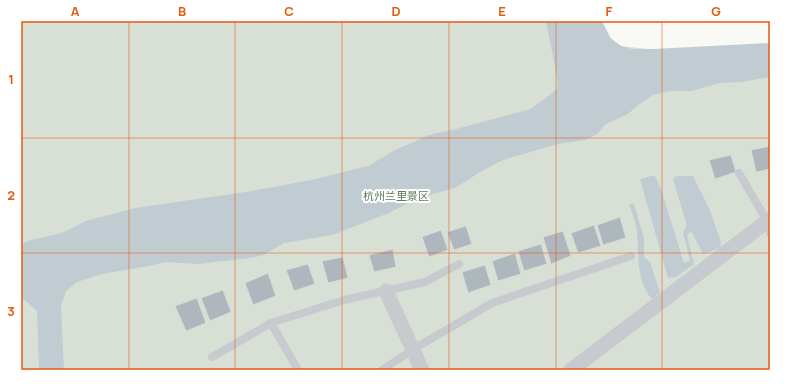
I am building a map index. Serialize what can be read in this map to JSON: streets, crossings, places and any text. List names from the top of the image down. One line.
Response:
{"parks":["杭州兰里景区"],"grid":{"columns":["A","B","C","D","E","F","G"],"rows":["1","2","3"]}}
